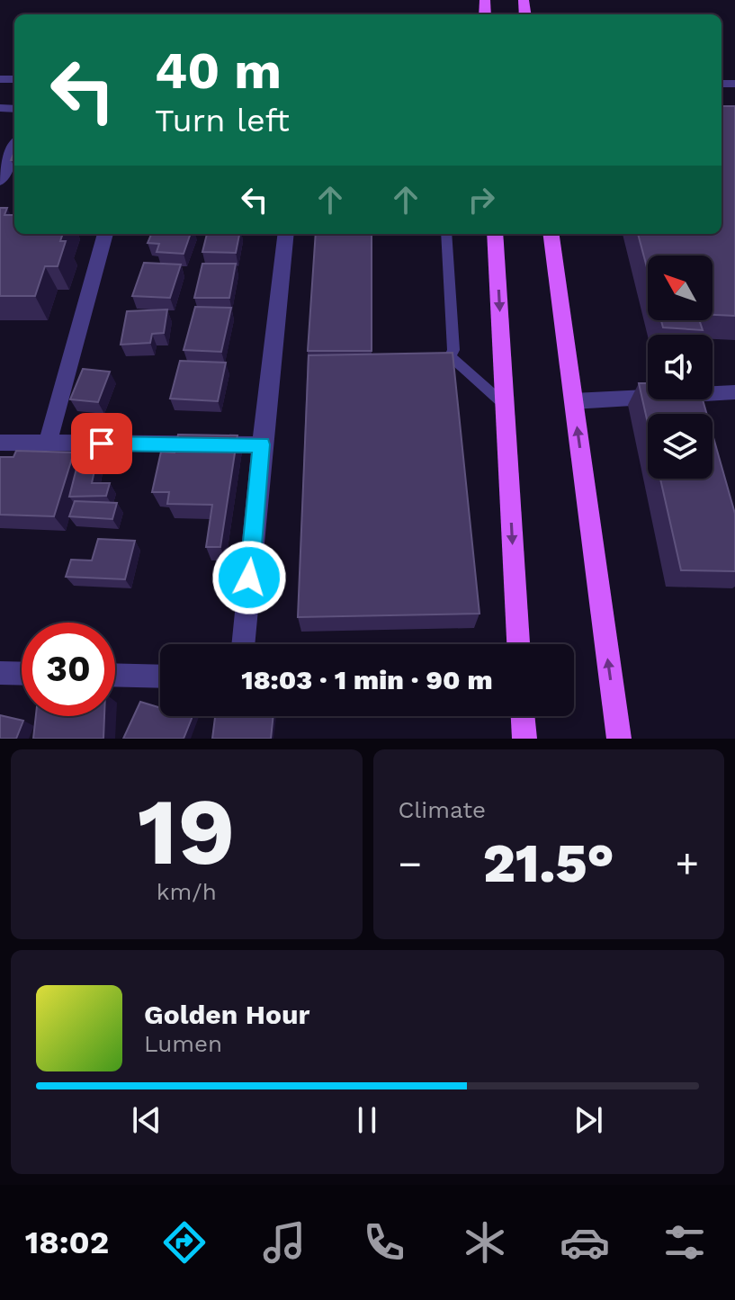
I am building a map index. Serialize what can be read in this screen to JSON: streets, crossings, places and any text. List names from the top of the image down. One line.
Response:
{"north":"top left","page":{"turn":["40 m","Turn left"],"limit":"30","trip":"18:03 · 1 min · 90 m","tile":[["19","km/h"],"Climate"],"heat":["−","21.5°","+"],"song":["Golden Hour","Lumen"],"tabs":"18:02"}}
